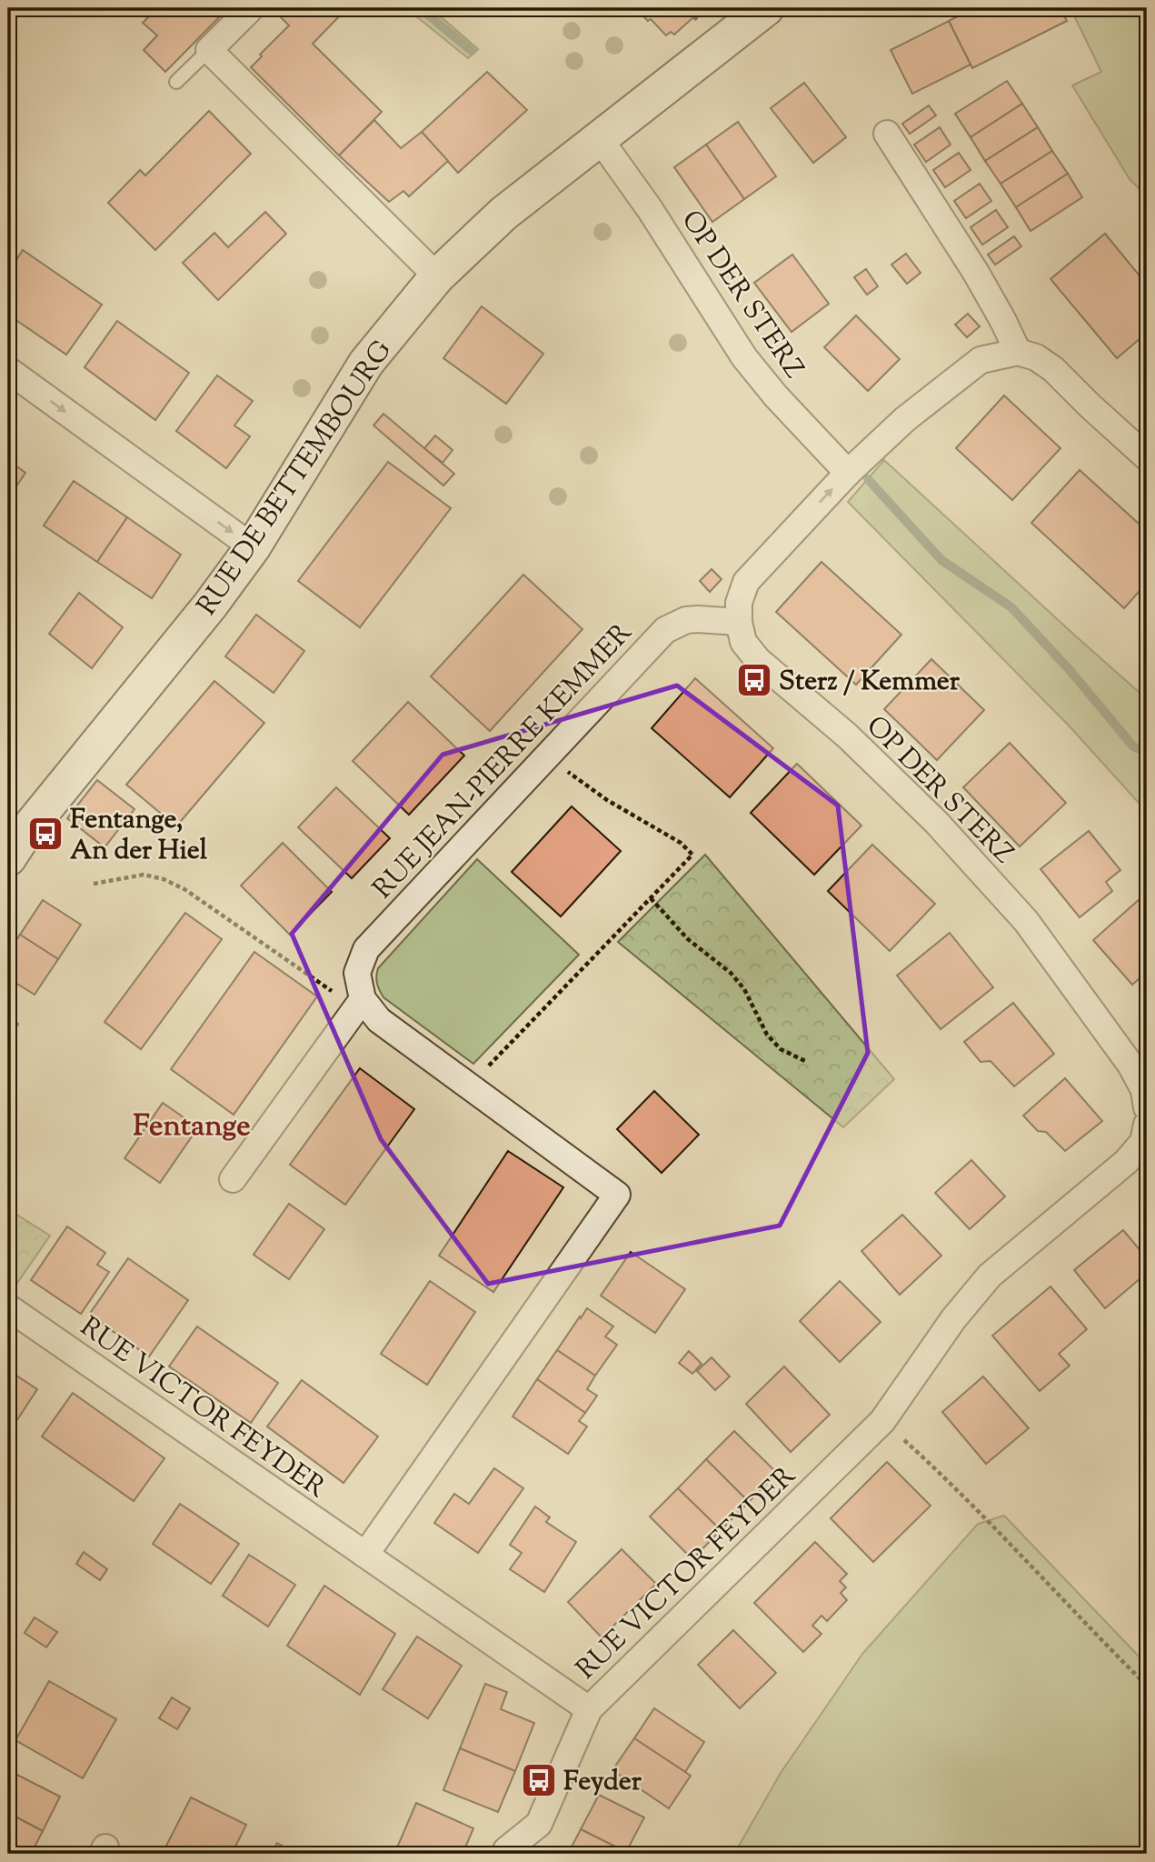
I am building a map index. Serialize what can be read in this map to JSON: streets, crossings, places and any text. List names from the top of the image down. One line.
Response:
{"streets":{"main road":["RUE DE BETTEMBOURG"],"street":["OP DER STERZ","RUE JEAN-PIERRE KEMMER","RUE VICTOR FEYDER"]},"crossings":[["OP DER STERZ","RUE DE BETTEMBOURG"],["OP DER STERZ","RUE JEAN-PIERRE KEMMER"]],"districts":["Fentange"],"places":{"bus stop":["Sterz / Kemmer","Fentange, An der Hiel","Feyder"]}}
